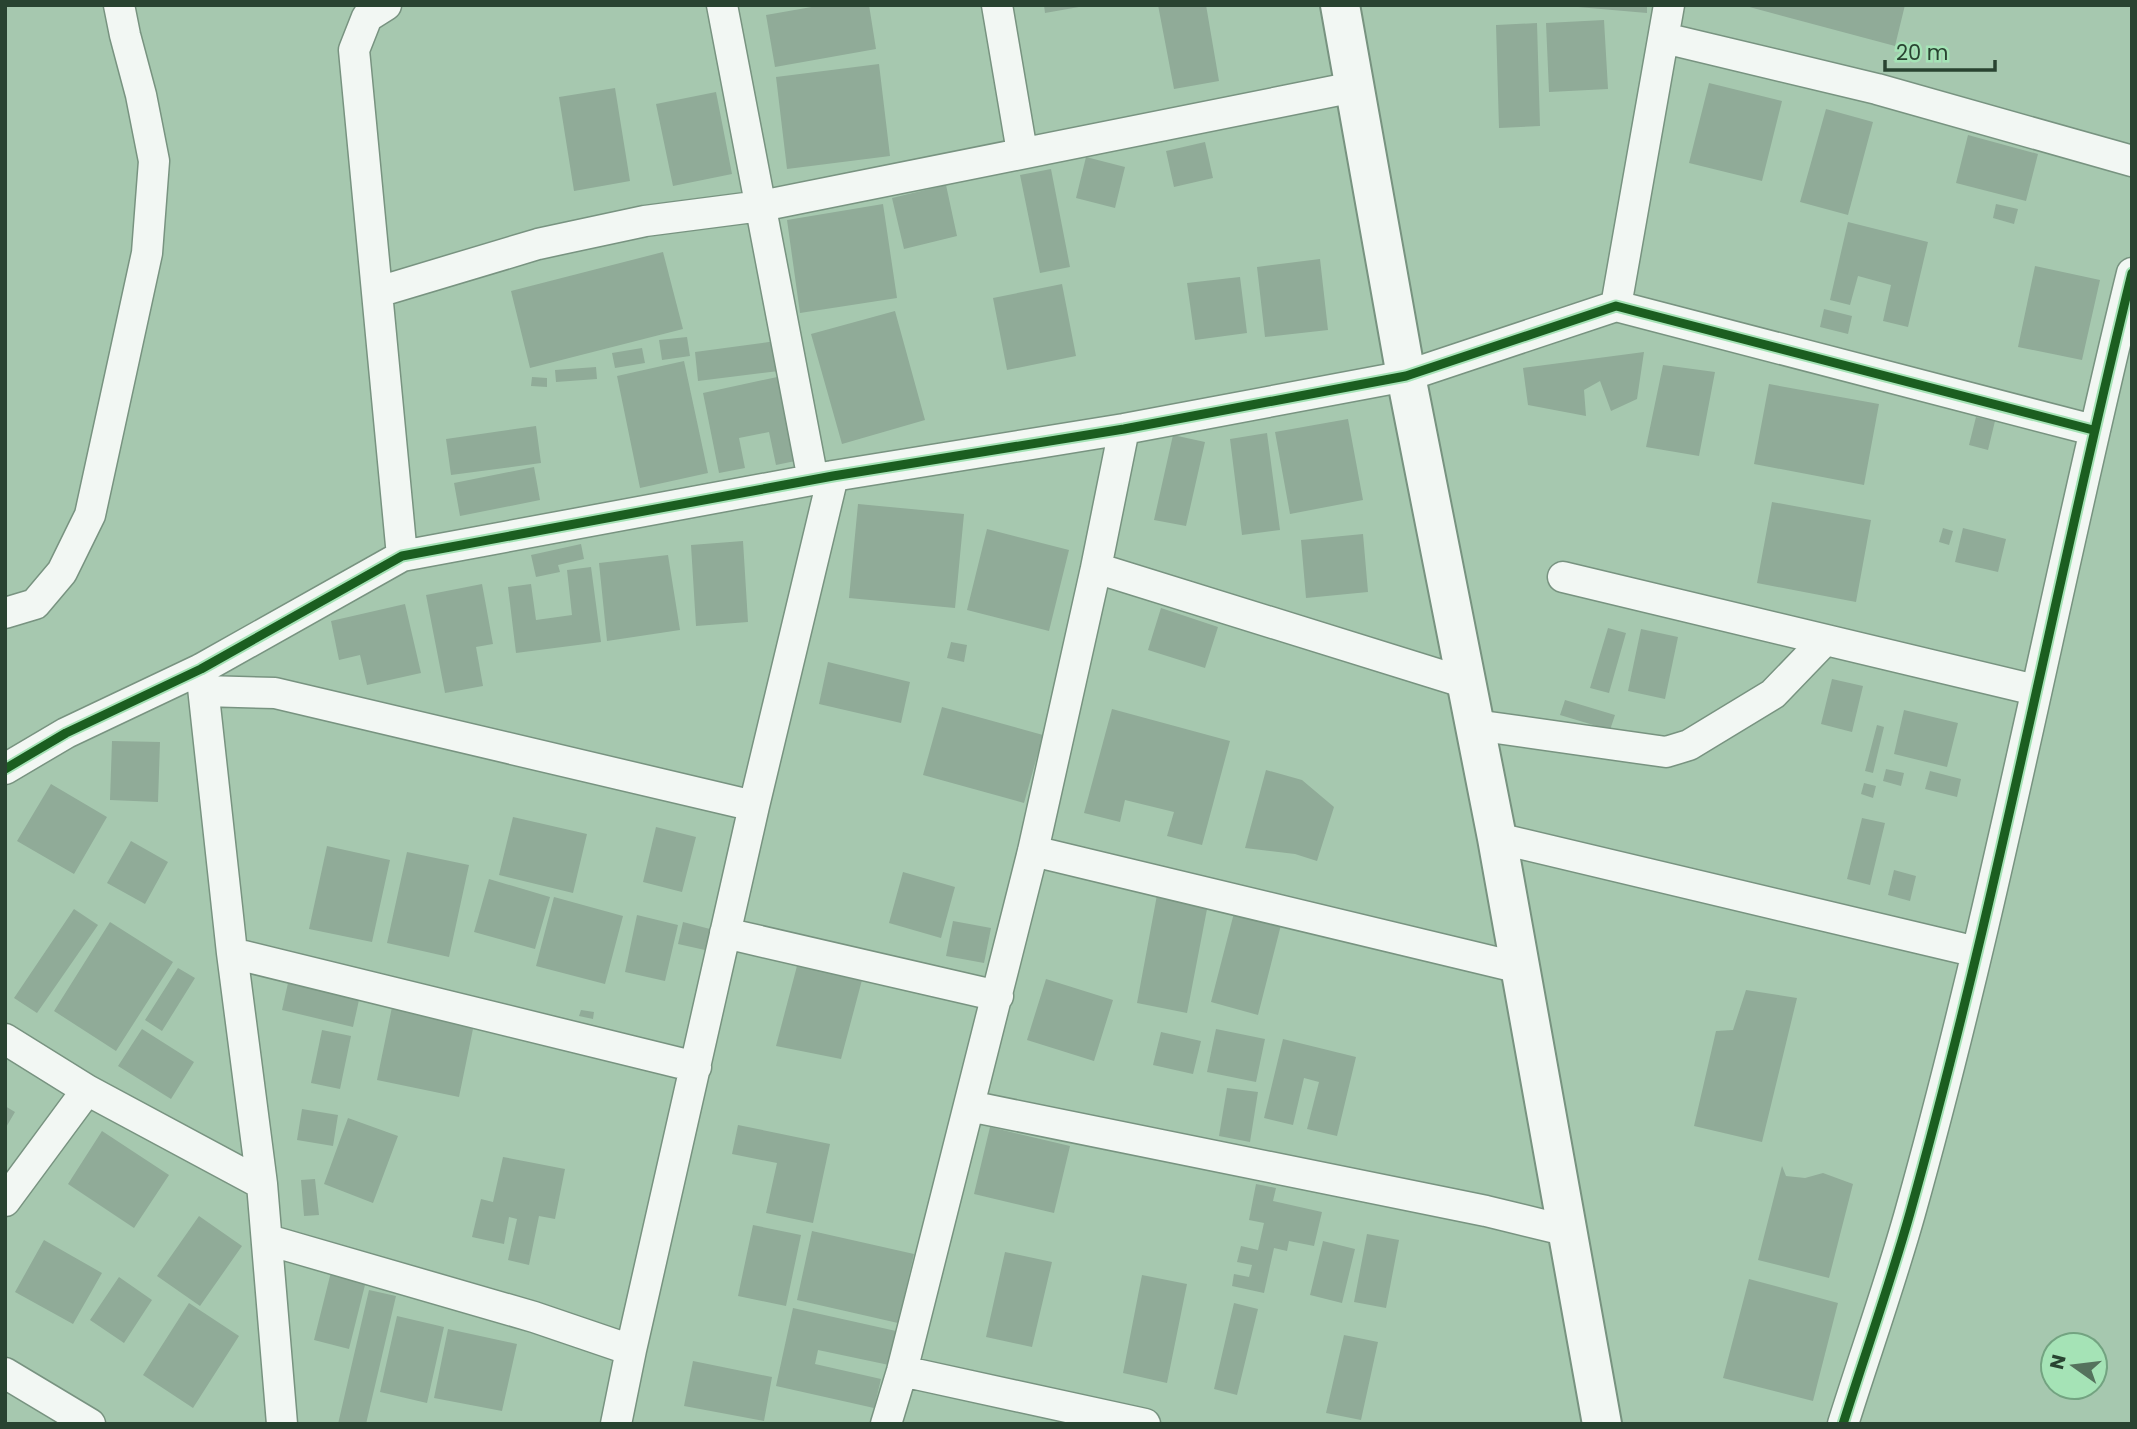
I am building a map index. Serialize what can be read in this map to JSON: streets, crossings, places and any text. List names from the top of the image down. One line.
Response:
{"scale_bar":"20 m","north":"left"}
